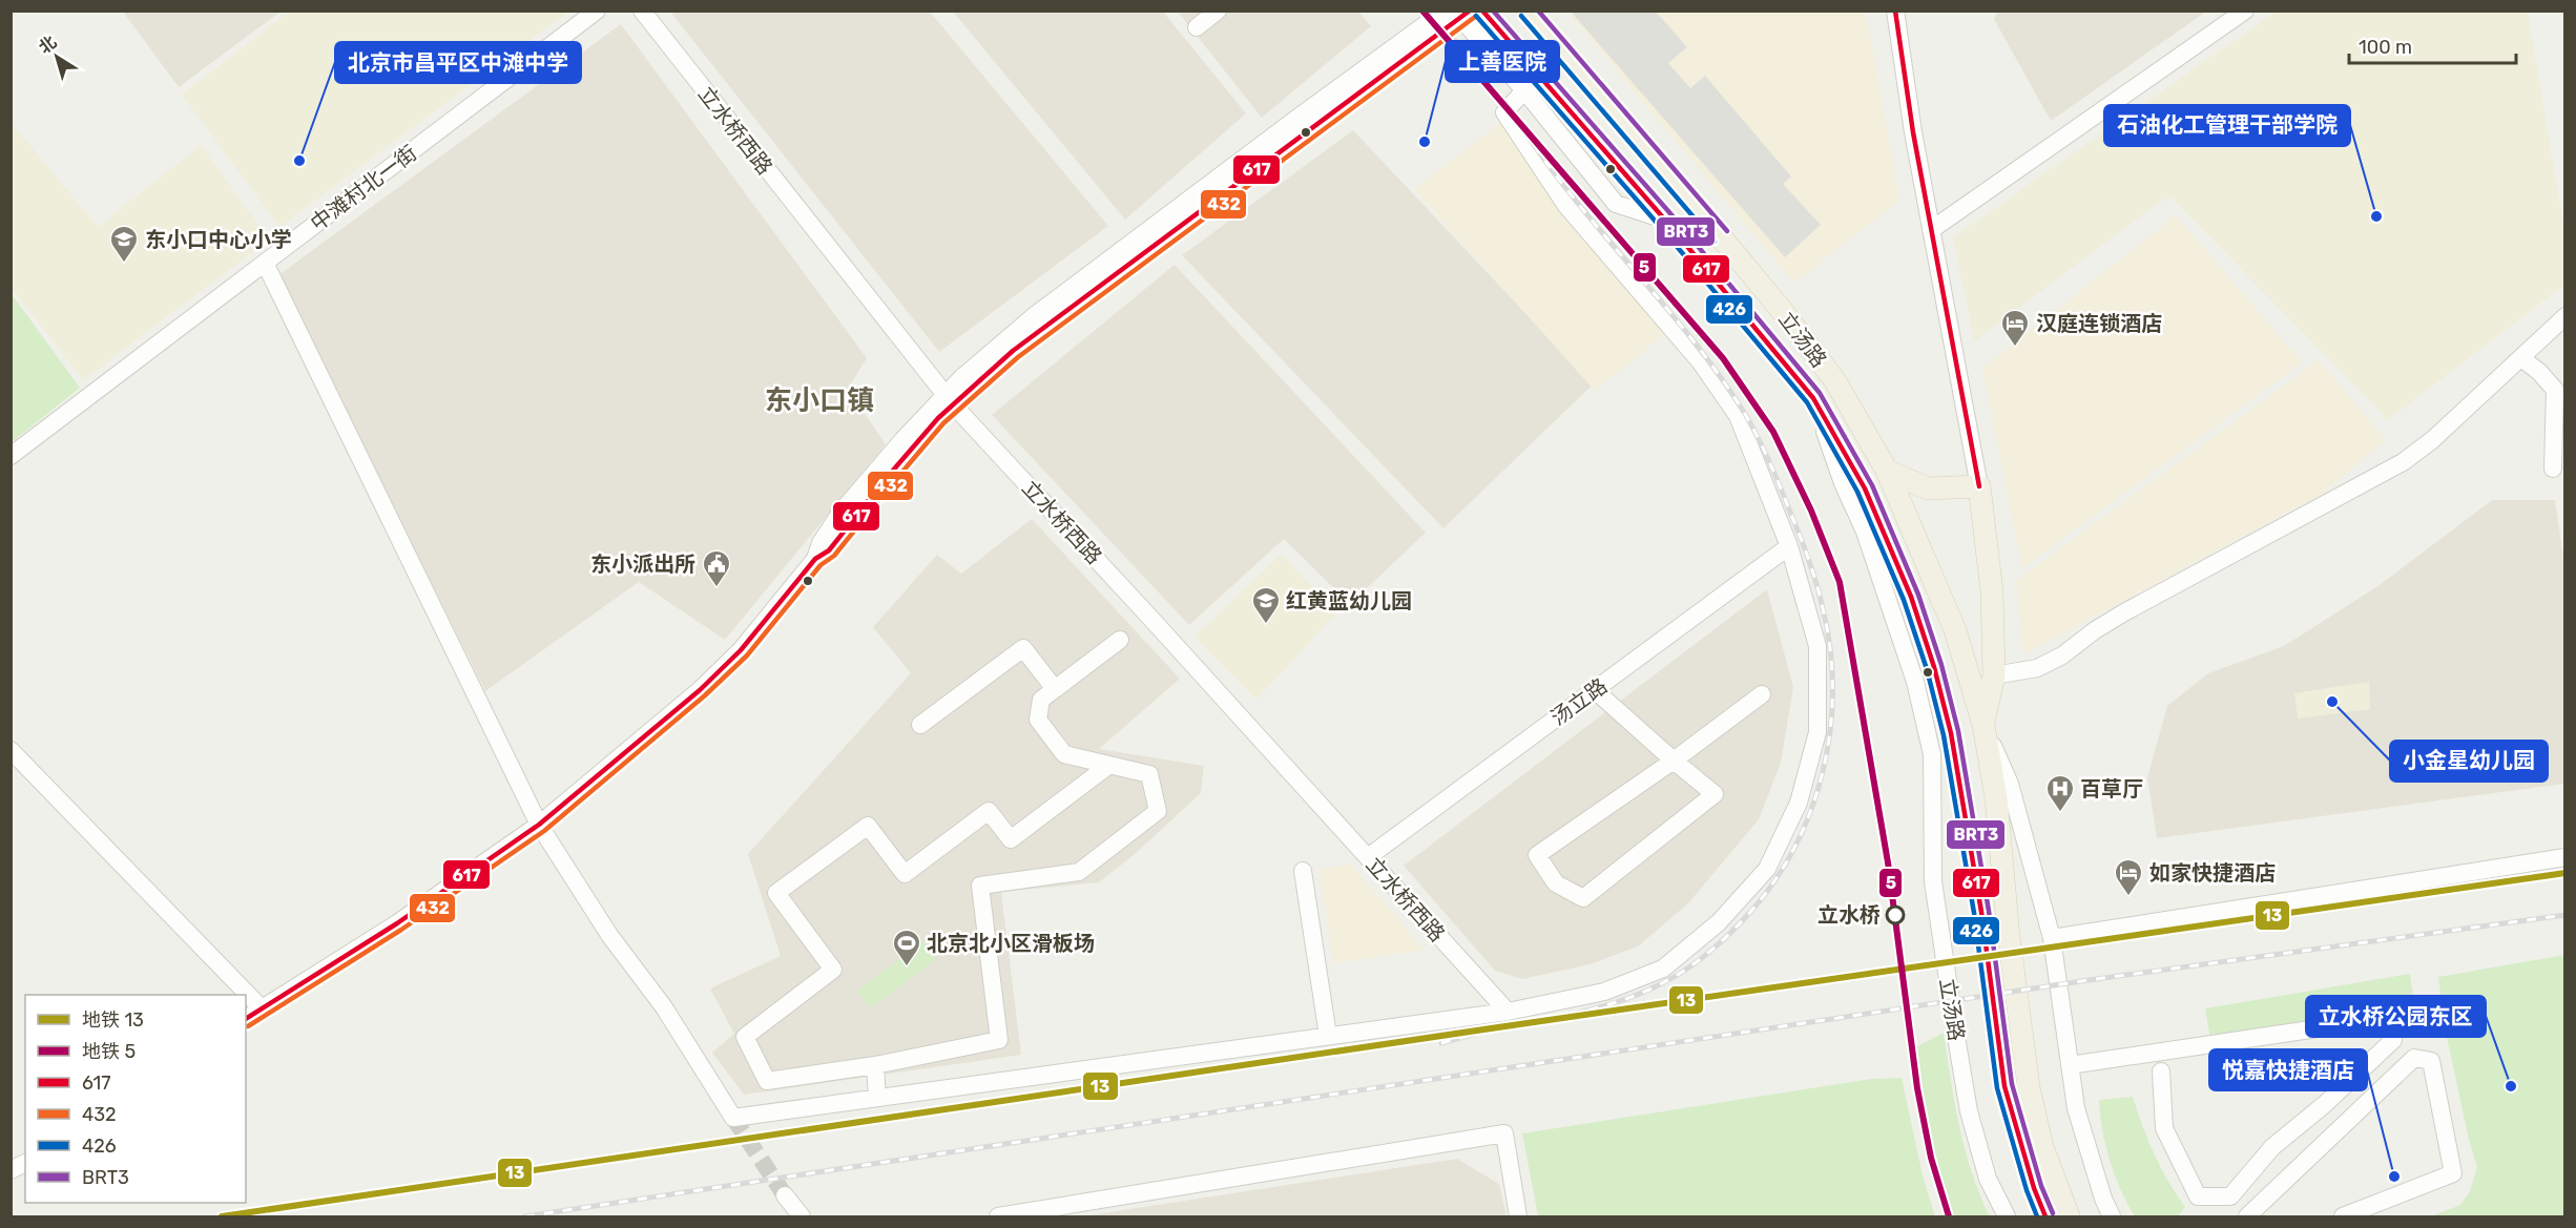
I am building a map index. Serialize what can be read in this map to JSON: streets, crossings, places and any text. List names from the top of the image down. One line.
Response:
{"streets":{"main road":["立汤路"],"street":["立水桥西路","中滩村北一街","汤立路"]},"crossings":[["立水桥西路","汤立路"]],"districts":["东小口镇"],"places":{"other":["上善医院","北京市昌平区中滩中学","石油化工管理干部学院","小金星幼儿园","立水桥","立水桥公园东区","悦嘉快捷酒店"],"school or university":["东小口中心小学","红黄蓝幼儿园"],"hotel":["汉庭连锁酒店","如家快捷酒店"],"public building":["东小派出所"],"hospital":["百草厅"],"sports":["北京北小区滑板场"]},"lines":["metro line 5","transit line 617","transit line BRT3","transit line 426","transit line 432","metro line 13"],"legend":["地铁 13","地铁 5","617","432","426","BRT3"],"scale_bar":"100 m","north":"top left"}
